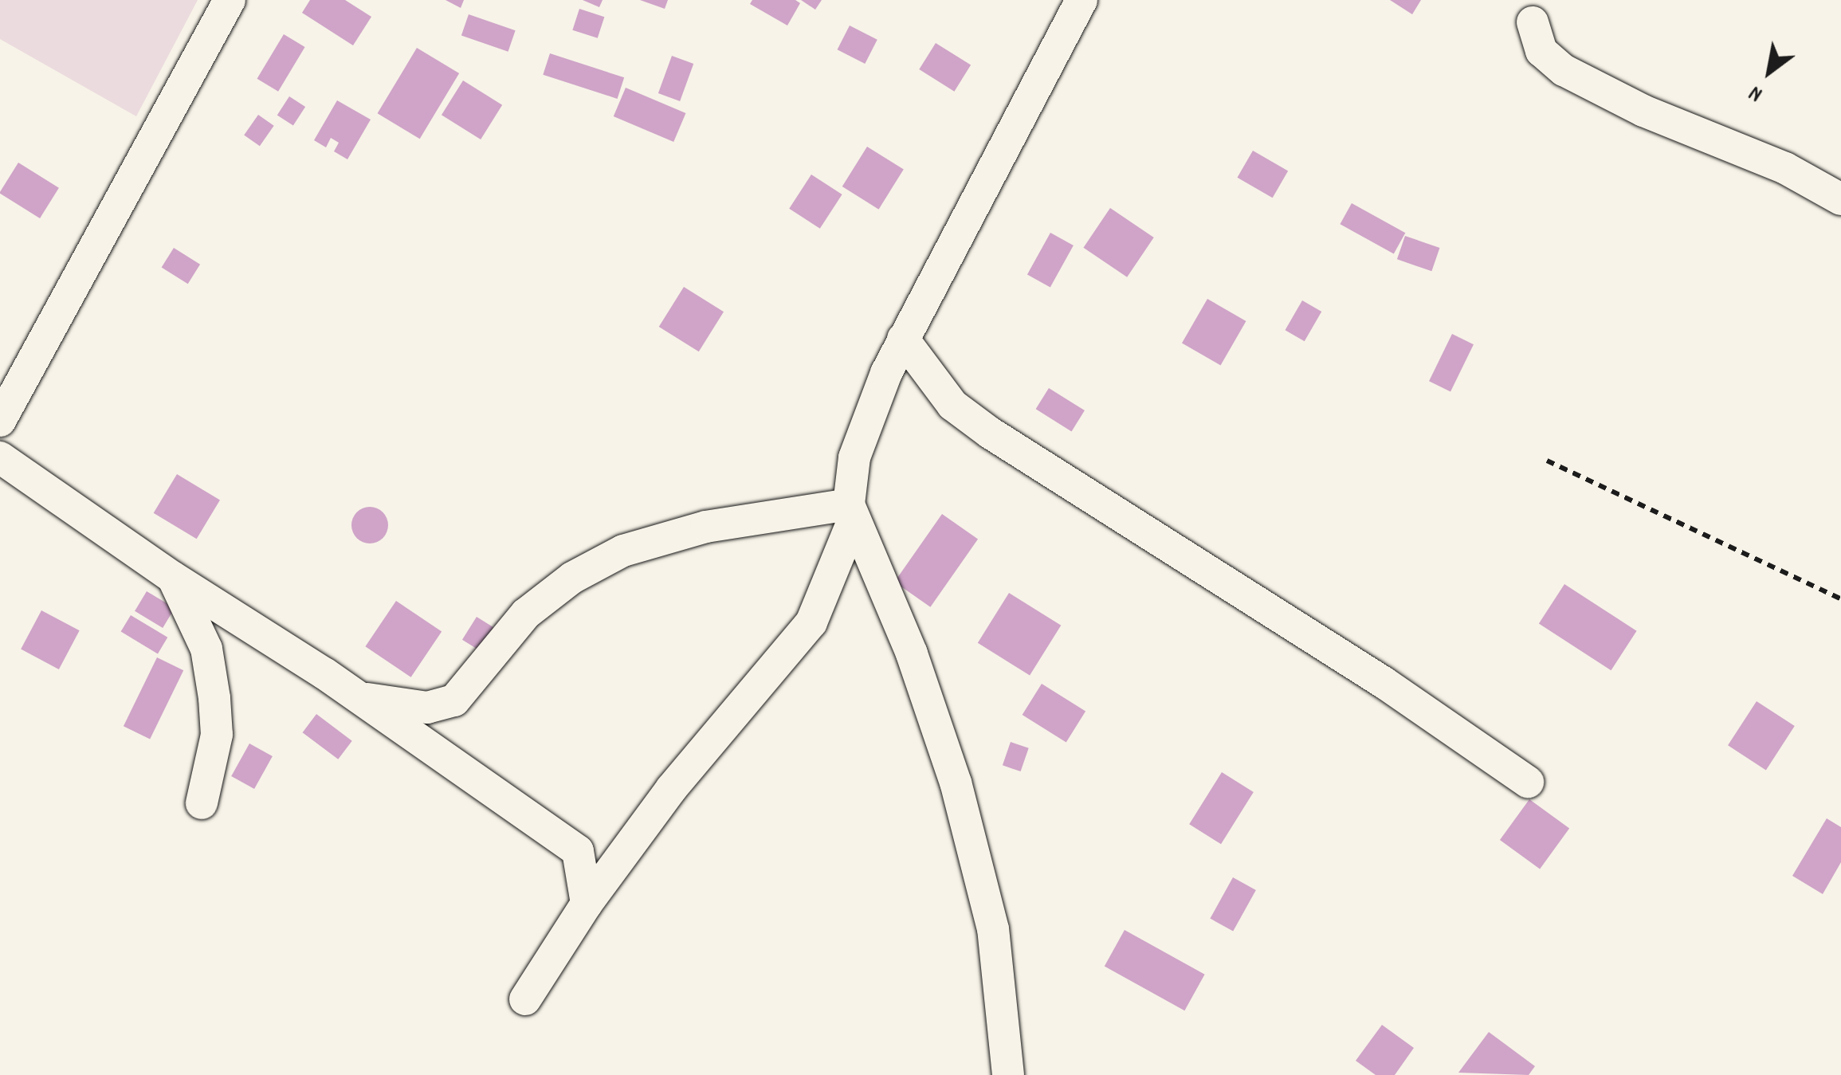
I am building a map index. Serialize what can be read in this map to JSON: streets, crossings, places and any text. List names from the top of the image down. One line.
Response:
{"north":"bottom left"}
